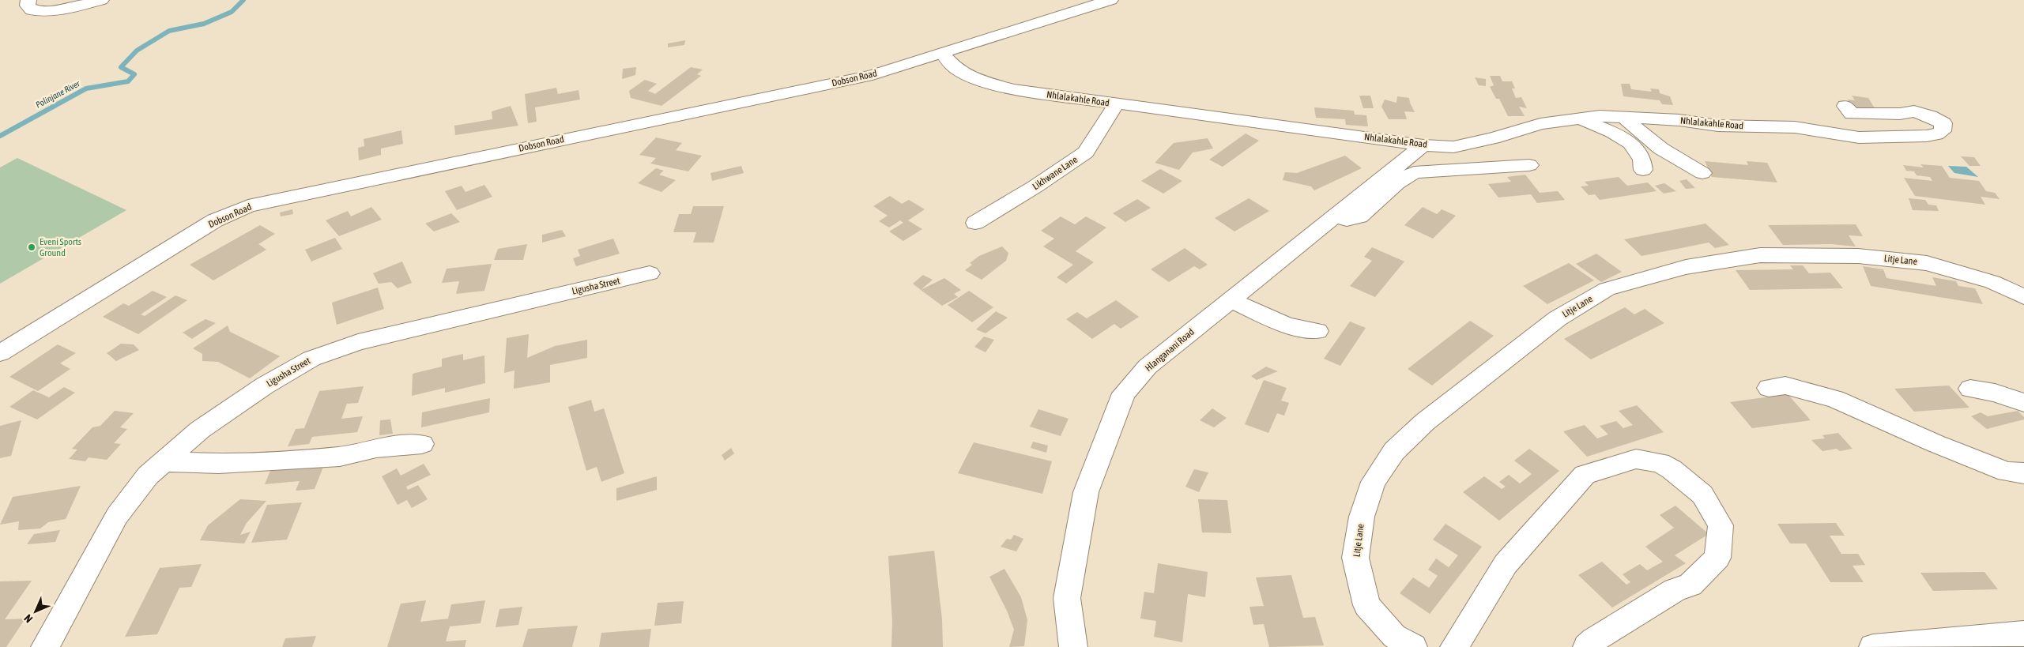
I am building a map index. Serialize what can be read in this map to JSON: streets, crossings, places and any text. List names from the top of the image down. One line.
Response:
{"streets":{"street":["Dobson Road","Nhlalakahle Road","Likhwane Lane","Litje Lane","Ligusha Street","Hlanganani Road"]},"crossings":[["Dobson Road","Nhlalakahle Road"],["Nhlalakahle Road","Likhwane Lane"],["Nhlalakahle Road","Hlanganani Road"]],"water":["Polinjane River"],"places":["Eveni Sports Ground"],"north":"bottom left"}
